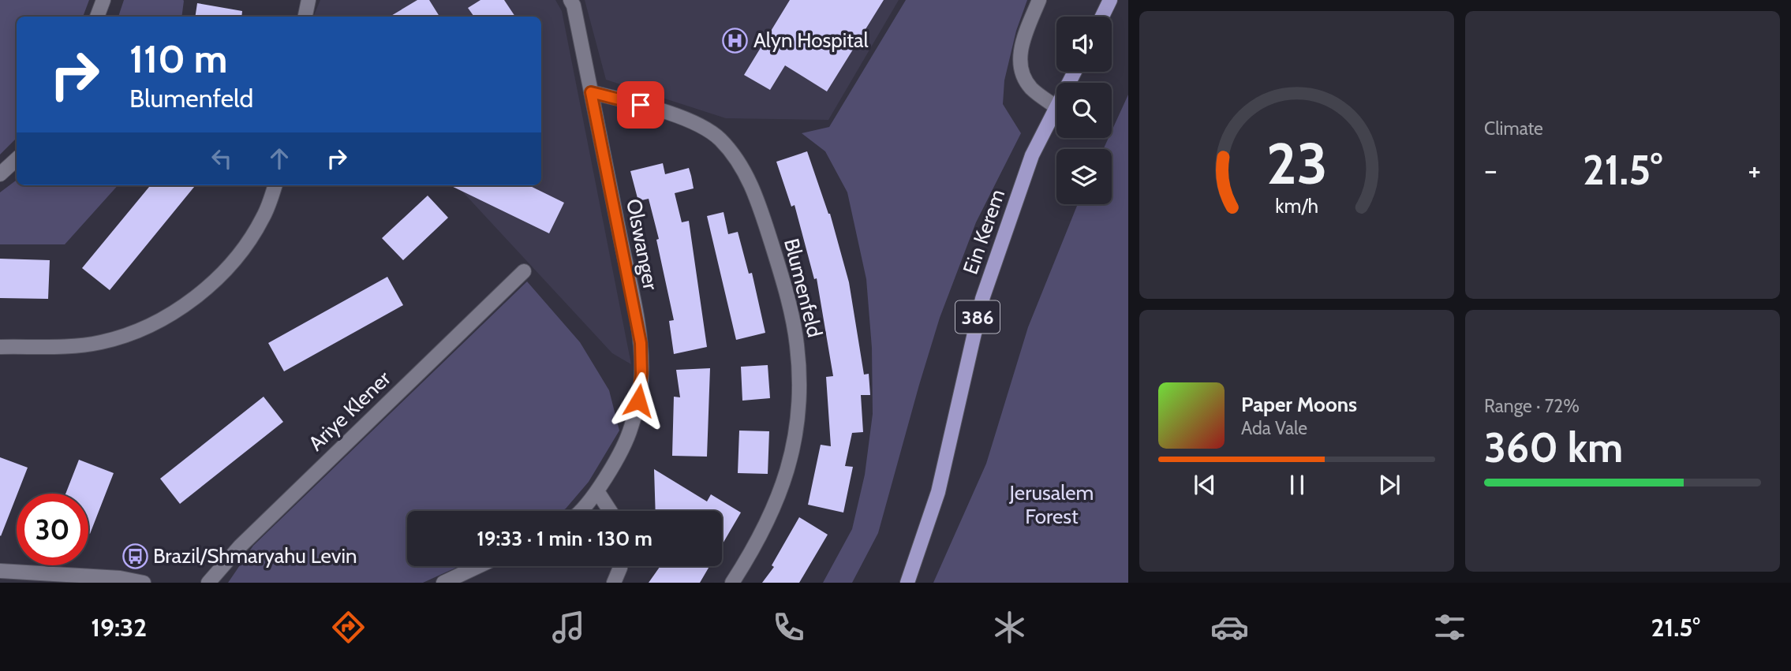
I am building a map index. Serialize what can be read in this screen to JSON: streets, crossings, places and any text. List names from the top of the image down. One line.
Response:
{"streets":{"main road":["Ein Kerem","386"],"street":["Olswanger","Blumenfeld","Ariye Klener"]},"crossings":[["Olswanger","Blumenfeld"]],"parks":["Jerusalem Forest"],"places":{"hospital":["Alyn Hospital"],"bus stop":["Brazil/Shmaryahu Levin"]},"page":{"tile":["Climate",["Range · 72%","360 km"]],"turn":["110 m","Blumenfeld"],"heat":["−","21.5°","+"],"song":["Paper Moons","Ada Vale"],"limit":"30","trip":"19:33 · 1 min · 130 m","tabs":["19:32","21.5°"],"gauge":["23","km/h"]}}
